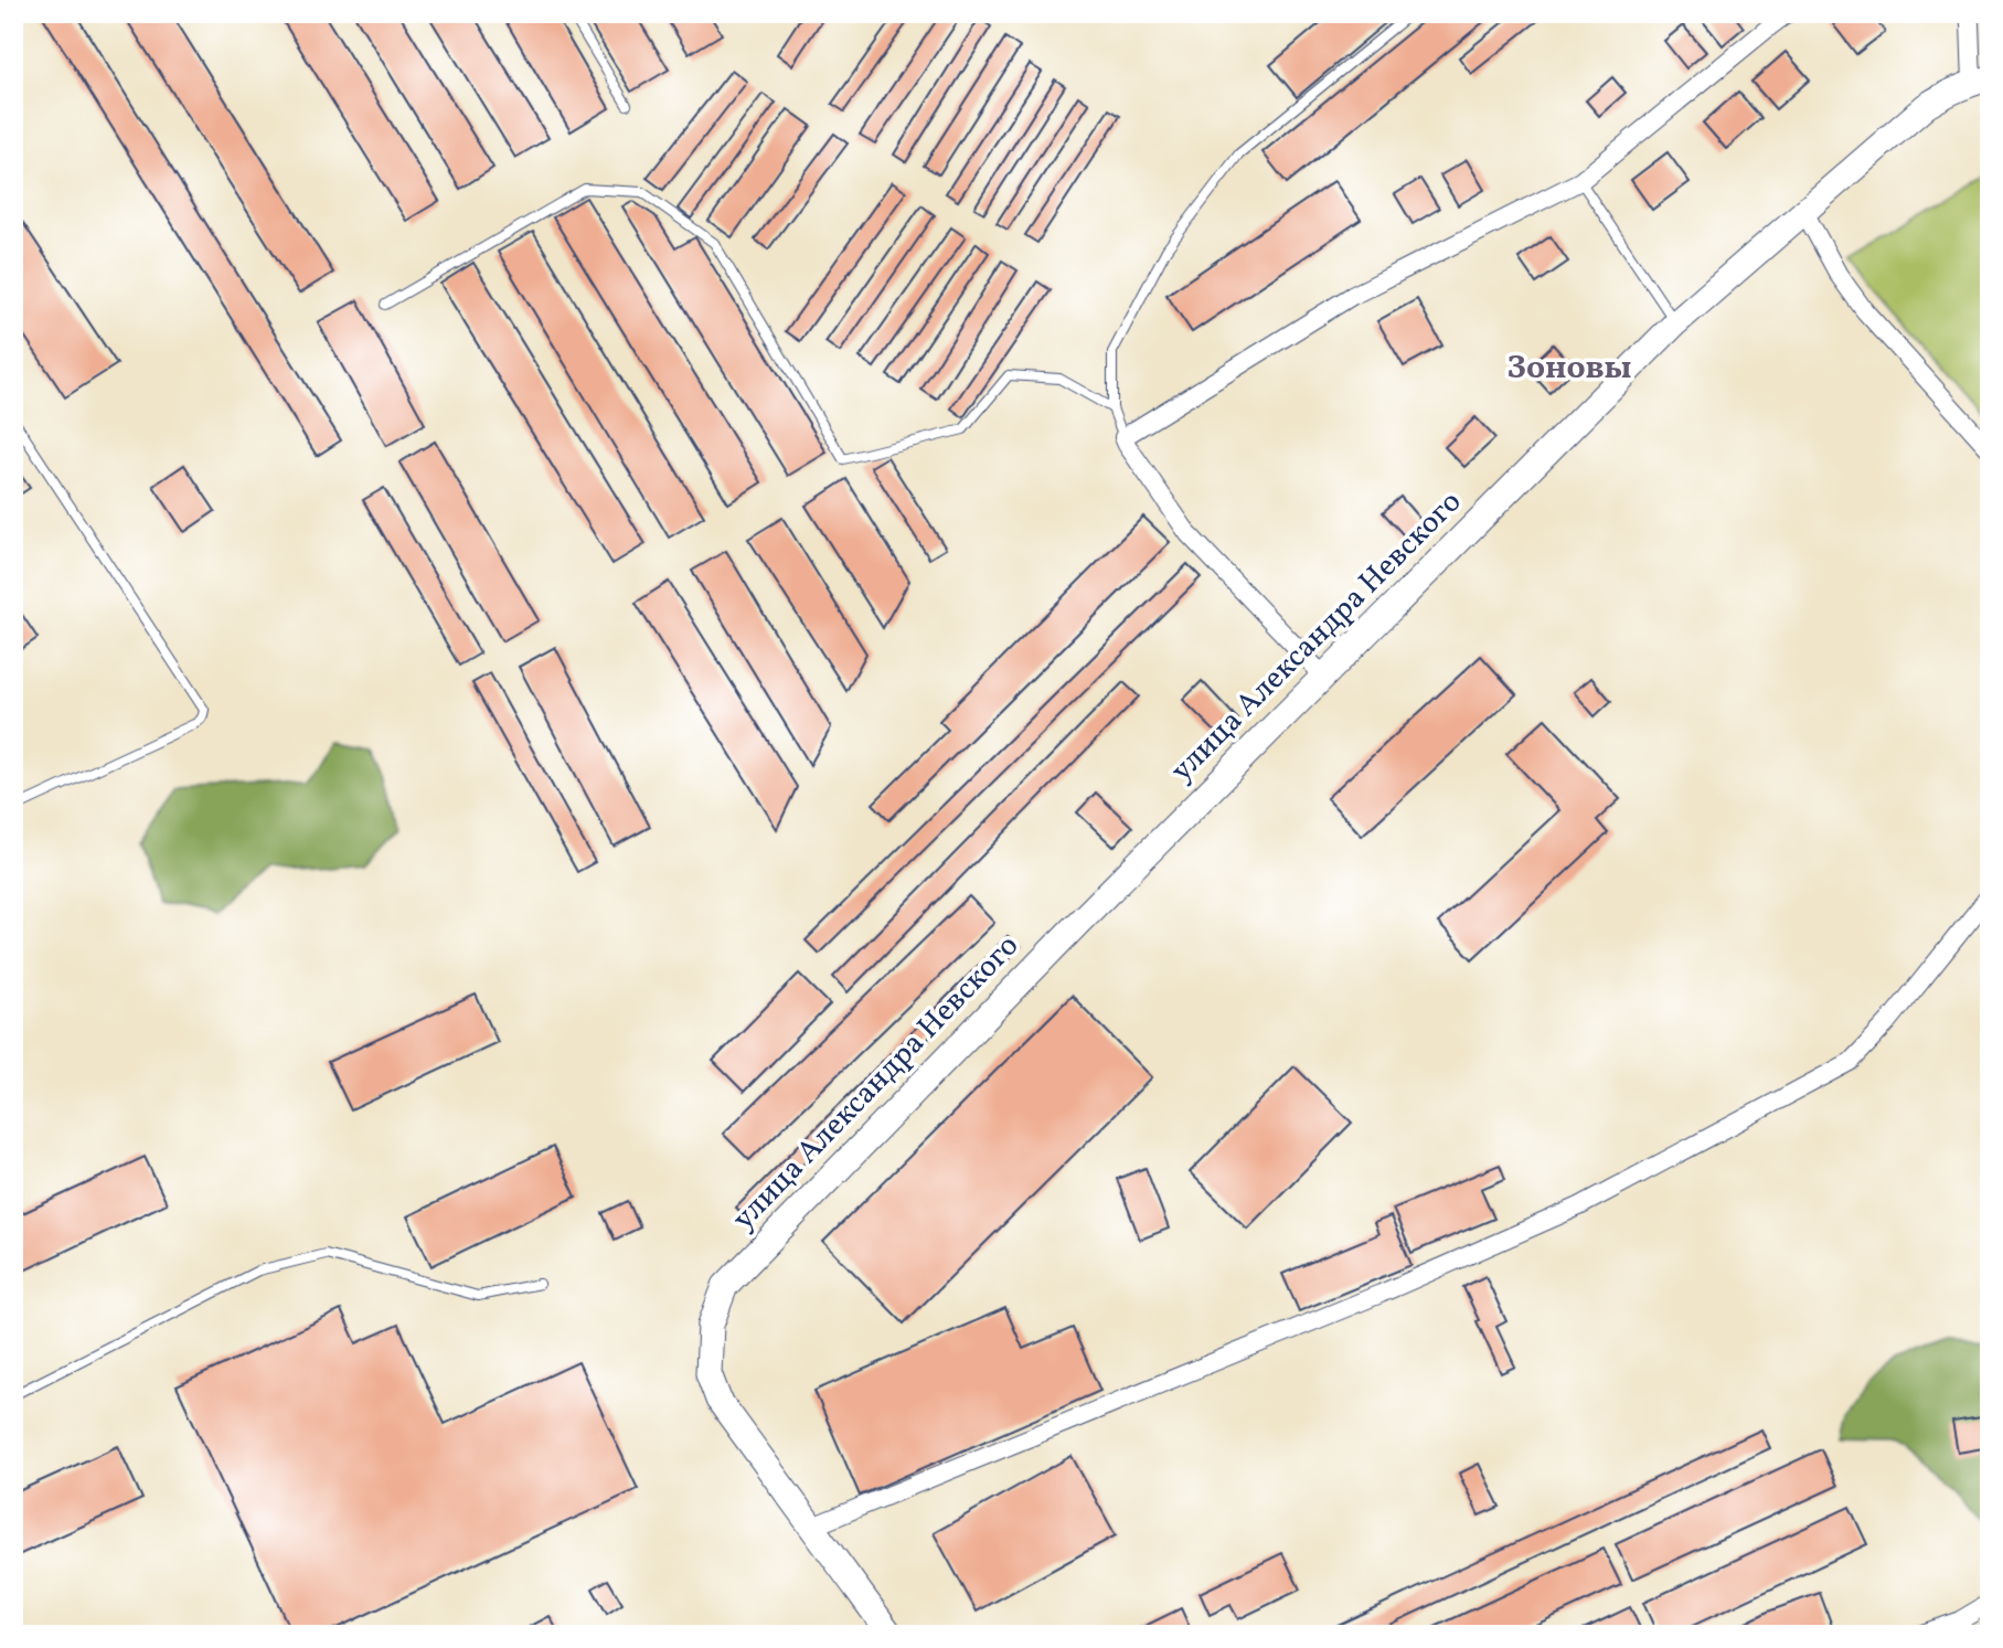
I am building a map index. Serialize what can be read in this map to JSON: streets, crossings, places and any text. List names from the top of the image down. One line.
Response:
{"streets":{"street":["улица Александра Невского"]},"districts":["Зоновы"]}
